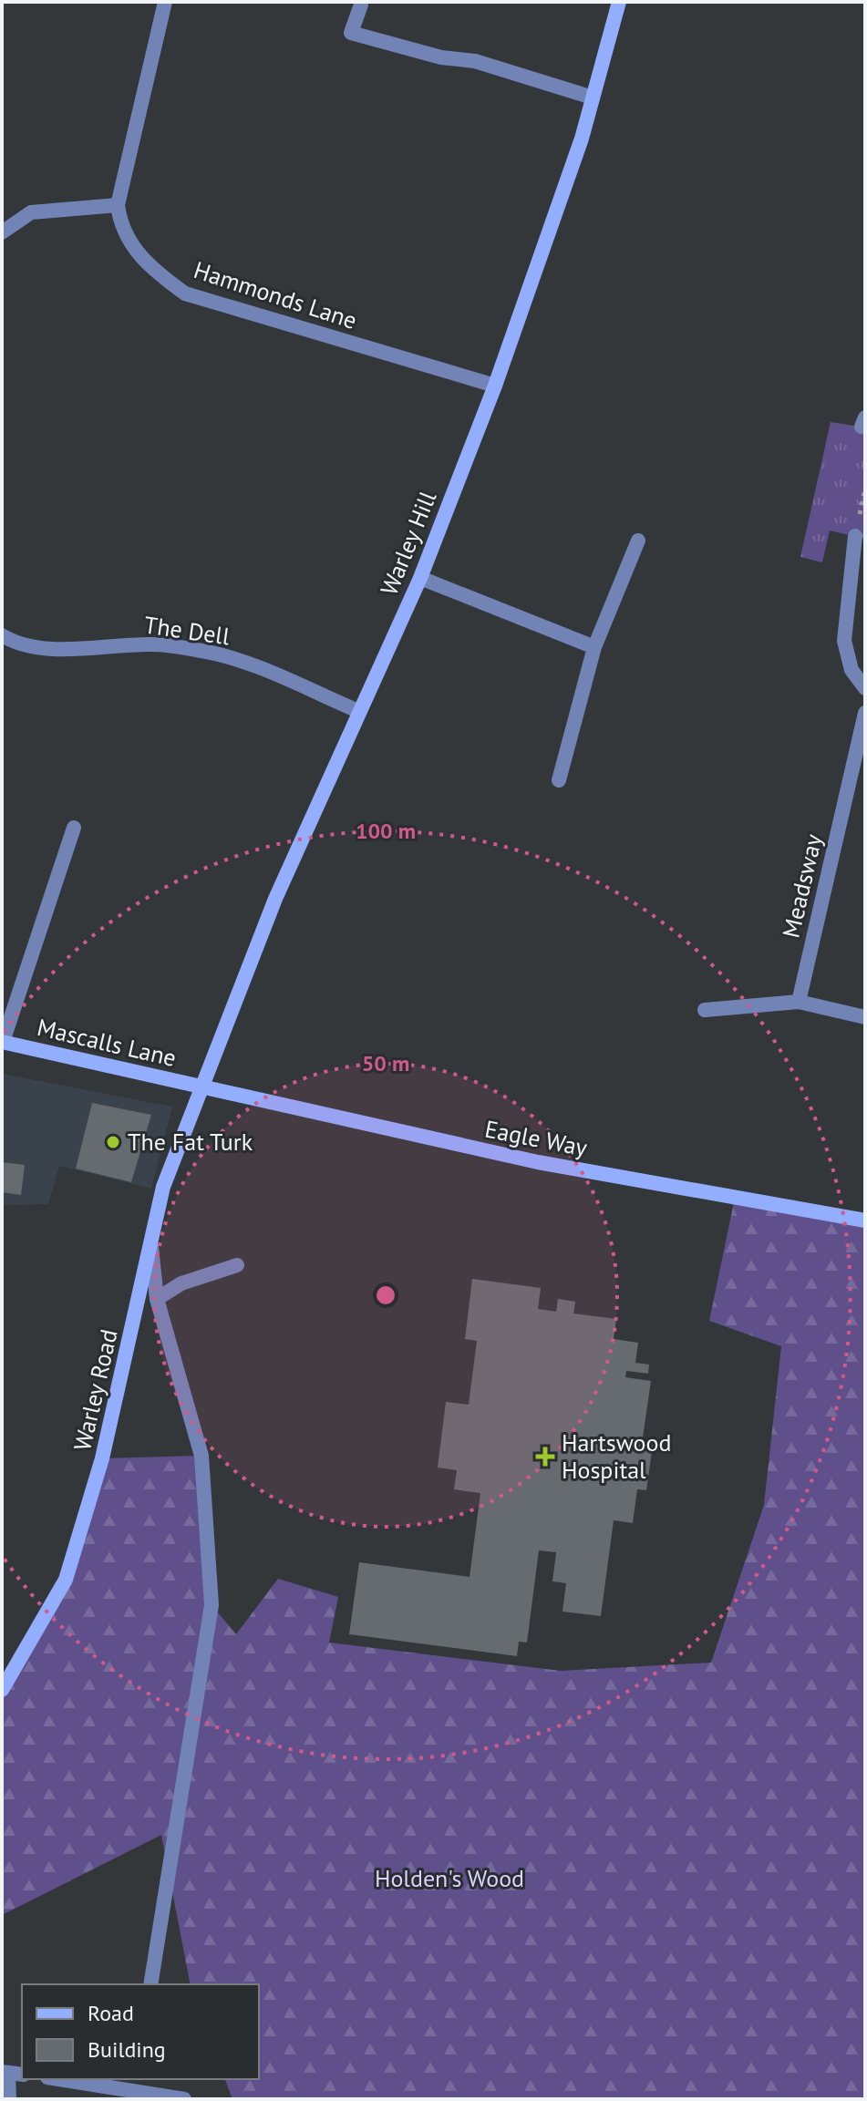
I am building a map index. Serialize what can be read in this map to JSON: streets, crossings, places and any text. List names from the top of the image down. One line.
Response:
{"streets":{"main road":["Warley Hill","Mascalls Lane","Eagle Way","Warley Road"],"street":["Hammonds Lane","The Dell","Meadsway"]},"crossings":[["Hammonds Lane","Warley Hill"],["Warley Hill","The Dell"],["Warley Hill","Mascalls Lane"],["Warley Hill","Eagle Way"],["Warley Hill","Warley Road"],["Mascalls Lane","Eagle Way"],["Mascalls Lane","Warley Road"],["Eagle Way","Warley Road"]],"parks":["Holden's Wood"],"places":{"other":["The Fat Turk"],"health":["Hartswood Hospital"]},"legend":["Road","Building"],"rings":["100 m","50 m"]}
